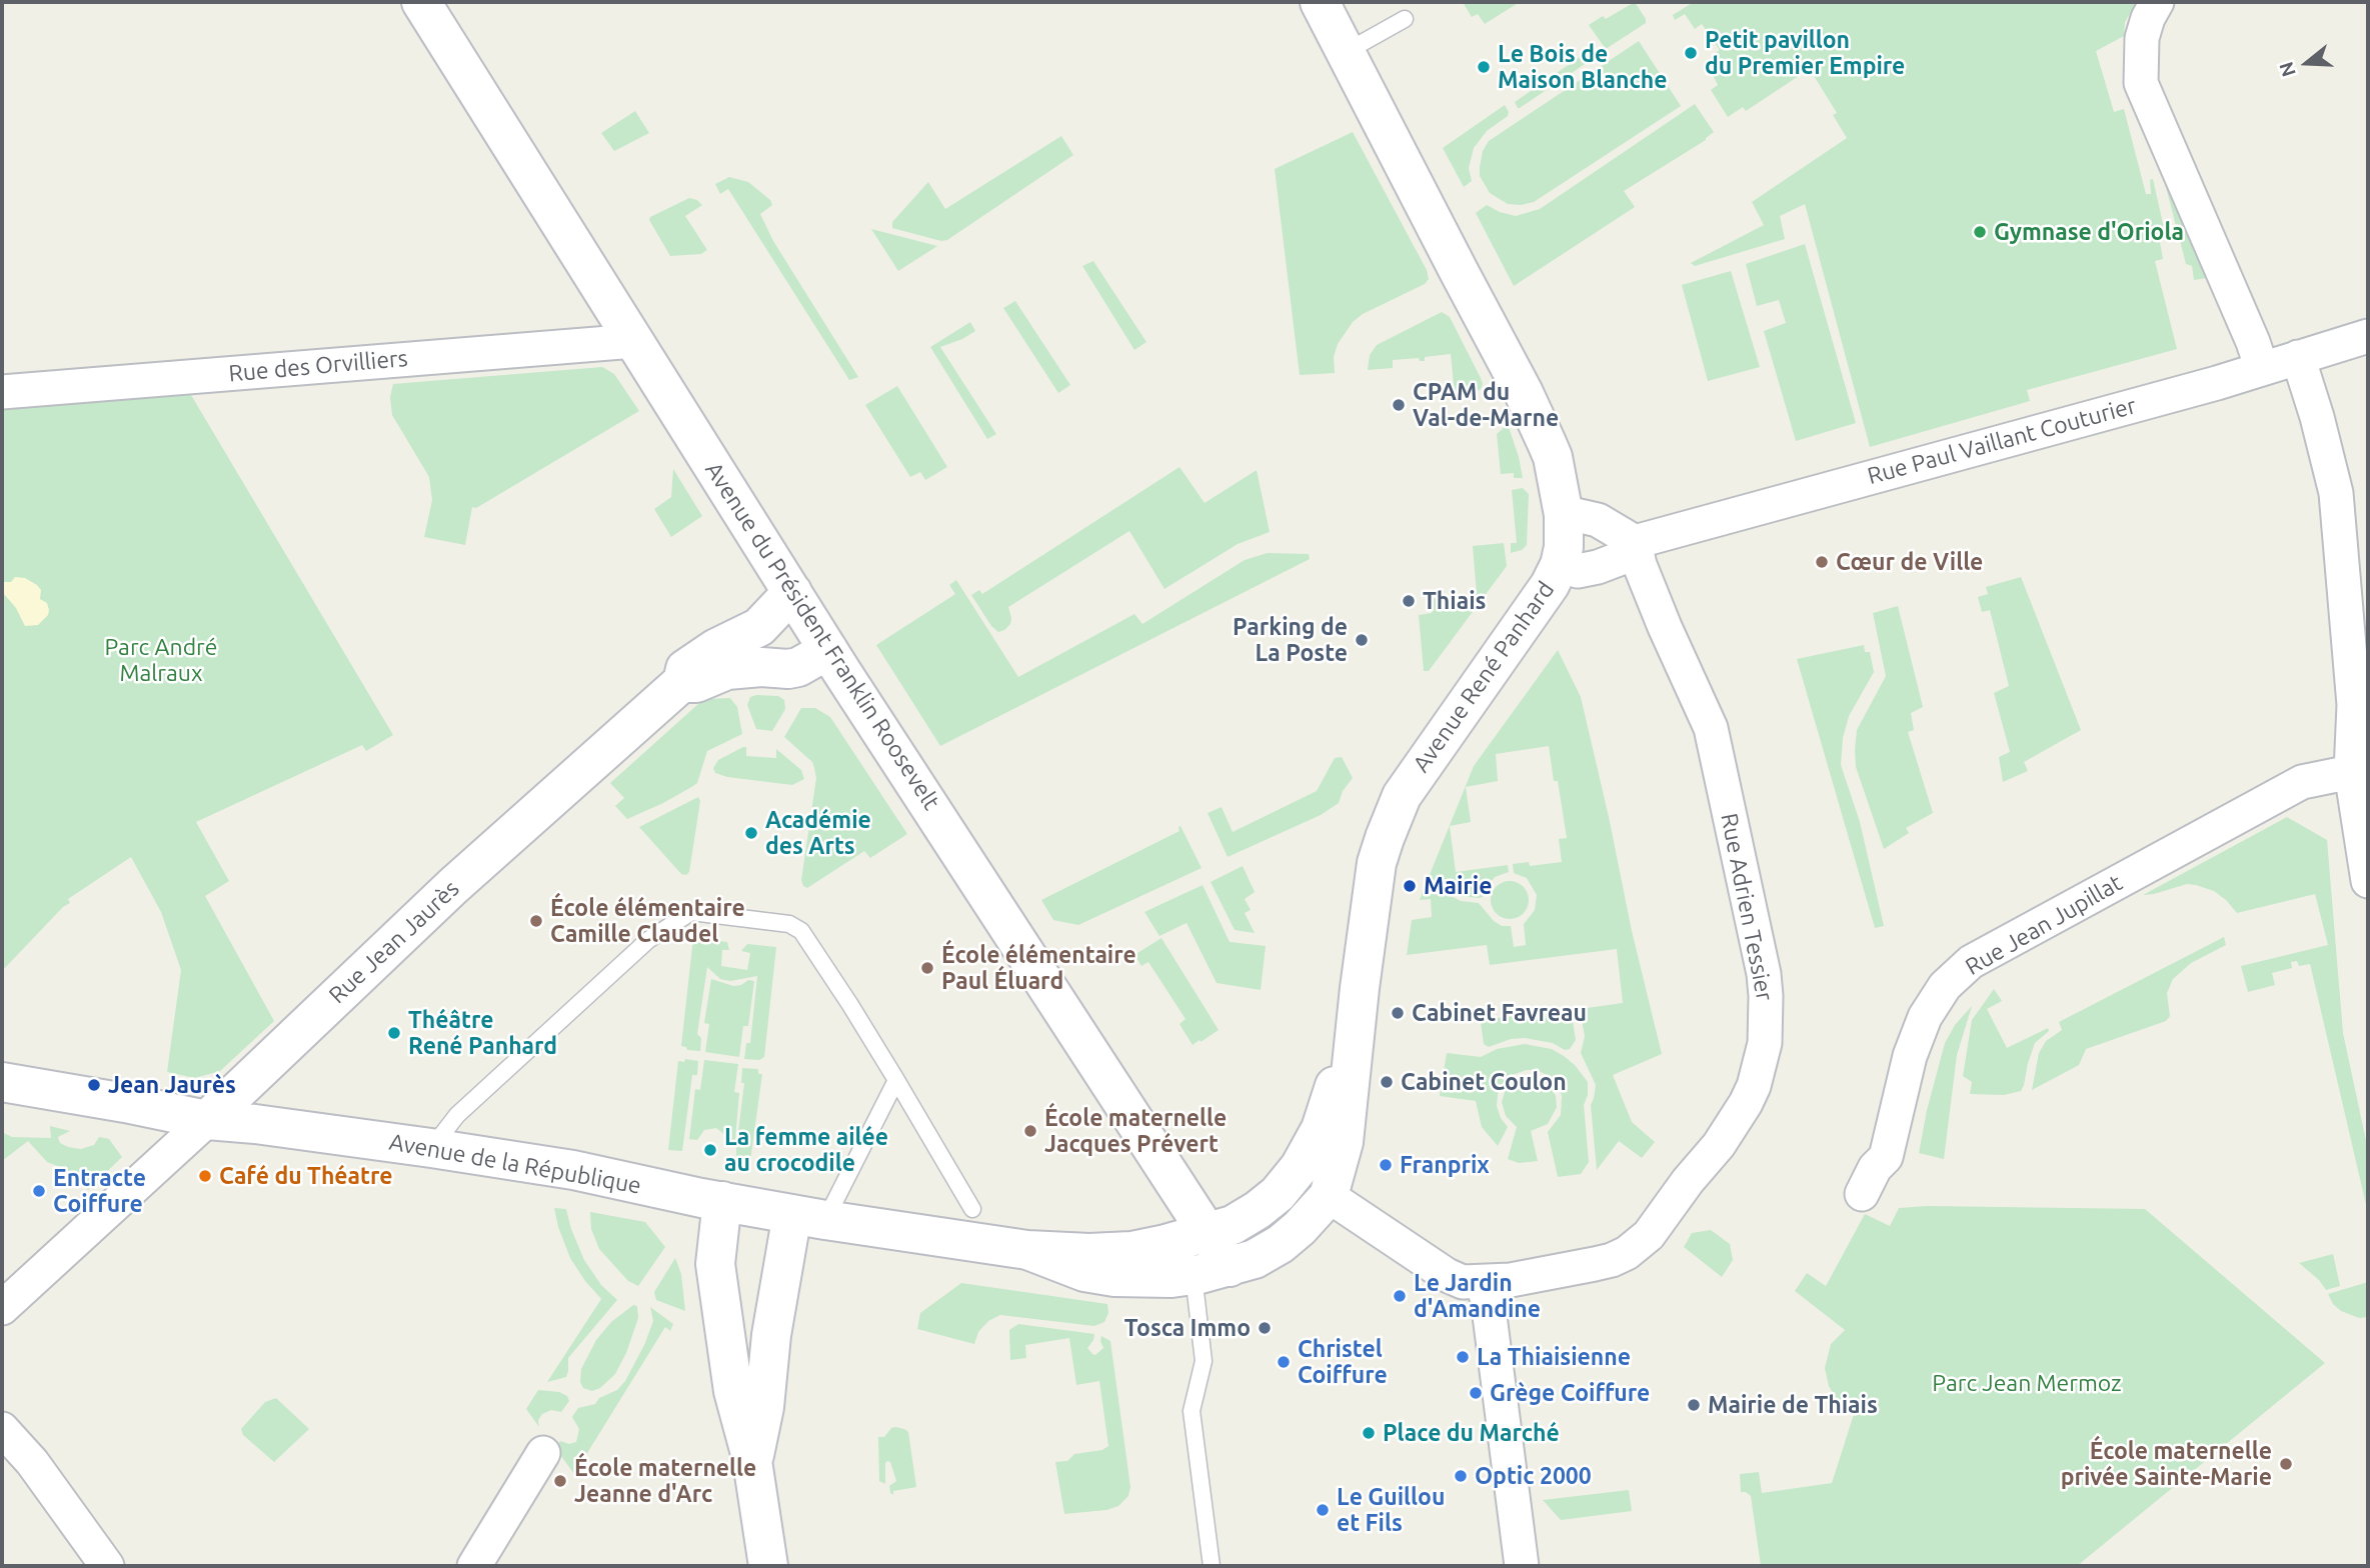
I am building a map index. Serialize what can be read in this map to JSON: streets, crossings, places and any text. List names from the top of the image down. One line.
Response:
{"streets":{"street":["Rue des Orvilliers","Rue Paul Vaillant Couturier","Avenue du Président Franklin Roosevelt","Avenue René Panhard","Rue Adrien Tessier","Rue Jean Jupillat","Rue Jean Jaurès","Avenue de la République"]},"crossings":[["Rue des Orvilliers","Avenue du Président Franklin Roosevelt"],["Rue Paul Vaillant Couturier","Avenue René Panhard"],["Rue Paul Vaillant Couturier","Rue Adrien Tessier"],["Avenue du Président Franklin Roosevelt","Avenue René Panhard"],["Avenue du Président Franklin Roosevelt","Rue Jean Jaurès"],["Avenue du Président Franklin Roosevelt","Avenue de la République"],["Avenue René Panhard","Rue Adrien Tessier"],["Avenue René Panhard","Avenue de la République"],["Rue Jean Jaurès","Avenue de la République"]],"parks":["Parc André Malraux","Parc Jean Mermoz"],"places":["Petit pavillon du Premier Empire","Le Bois de Maison Blanche","Gymnase d'Oriola","CPAM du Val-de-Marne","Cœur de Ville","Thiais","Parking de La Poste","Académie des Arts","Mairie","École élémentaire Camille Claudel","École élémentaire Paul Éluard","Cabinet Favreau","Théâtre René Panhard","Cabinet Coulon","Jean Jaurès","École maternelle Jacques Prévert","La femme ailée au crocodile","Franprix","Café du Théatre","Entracte Coiffure","Le Jardin d'Amandine","Tosca Immo","La Thiaisienne","Christel Coiffure","Grège Coiffure","Mairie de Thiais","Place du Marché","École maternelle privée Sainte-Marie","Optic 2000","École maternelle Jeanne d'Arc","Le Guillou et Fils"],"north":"left"}
